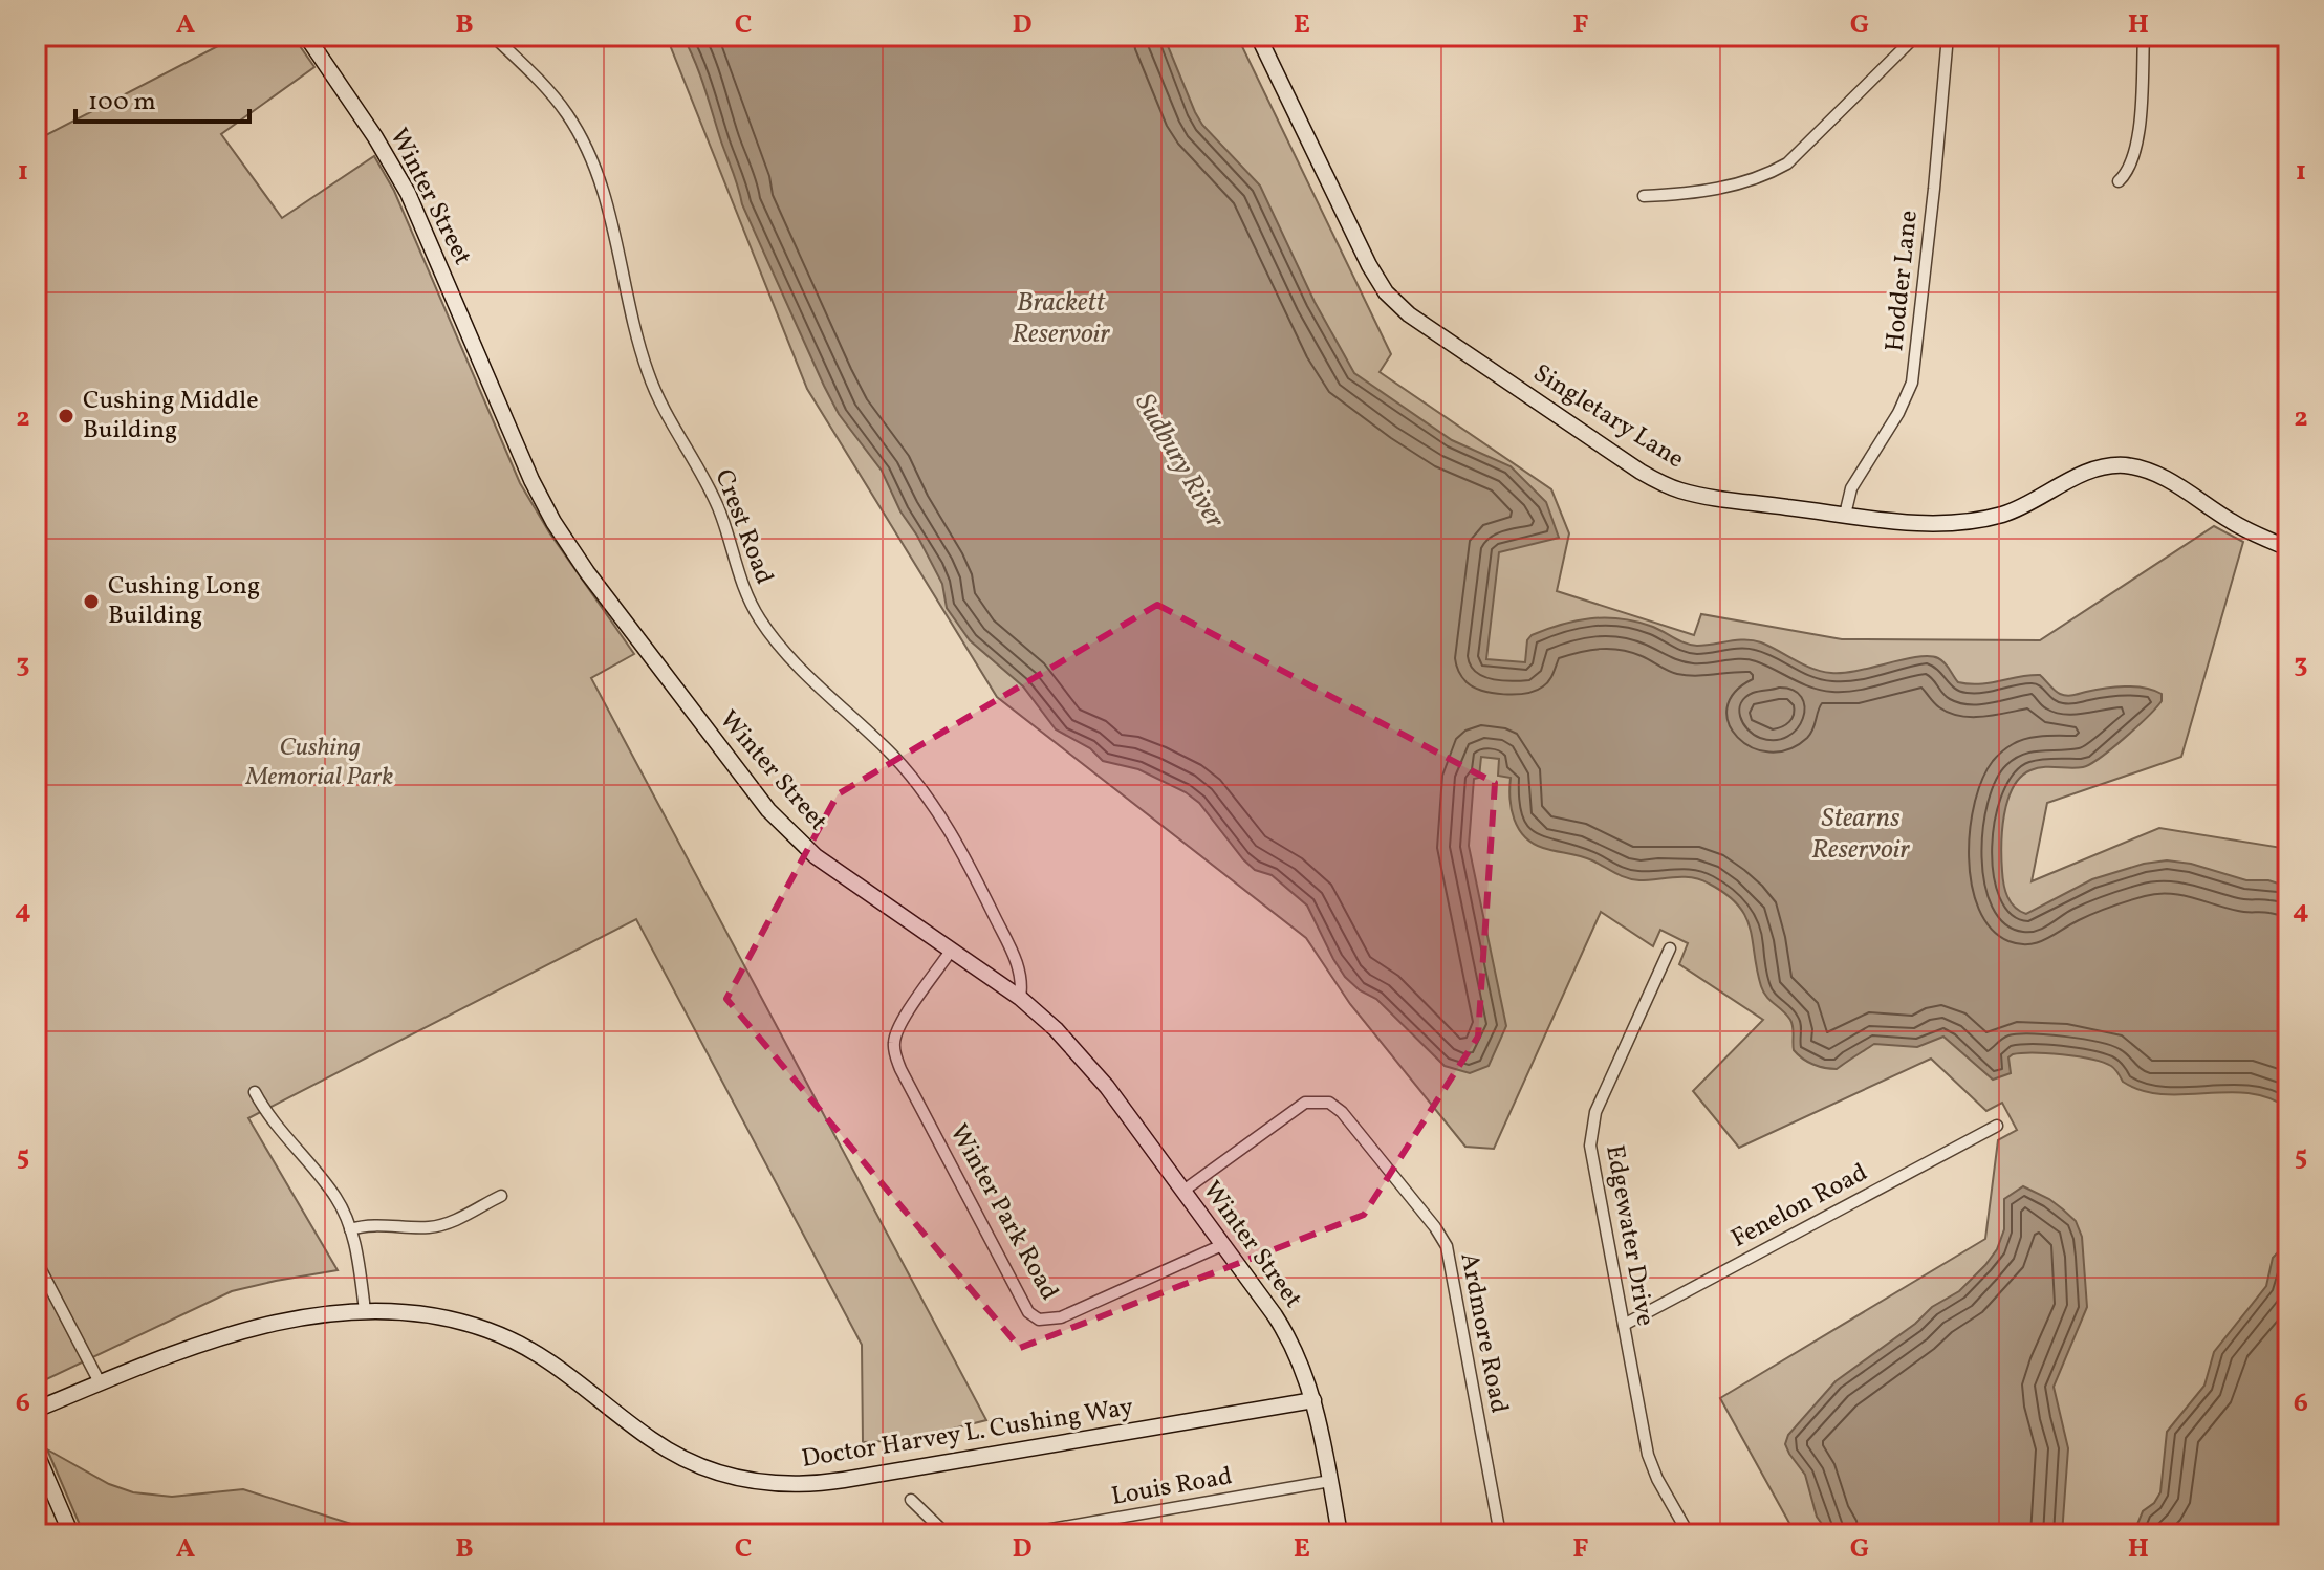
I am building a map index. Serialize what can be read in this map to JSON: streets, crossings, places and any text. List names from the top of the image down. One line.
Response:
{"streets":{"street":["Winter Street","Hodder Lane","Singletary Lane","Crest Road","Fenelon Road","Winter Park Road","Edgewater Drive","Ardmore Road","Doctor Harvey L. Cushing Way","Louis Road"]},"crossings":[["Winter Street","Crest Road"],["Winter Street","Winter Park Road"],["Winter Street","Ardmore Road"],["Winter Street","Doctor Harvey L. Cushing Way"],["Winter Street","Louis Road"],["Hodder Lane","Singletary Lane"],["Fenelon Road","Edgewater Drive"]],"water":["Brackett Reservoir","Sudbury River","Stearns Reservoir"],"parks":["Cushing Memorial Park"],"places":["Cushing Middle Building","Cushing Long Building"],"scale_bar":"100 m","grid":{"columns":["A","B","C","D","E","F","G","H"],"rows":["1","2","3","4","5","6"]}}
